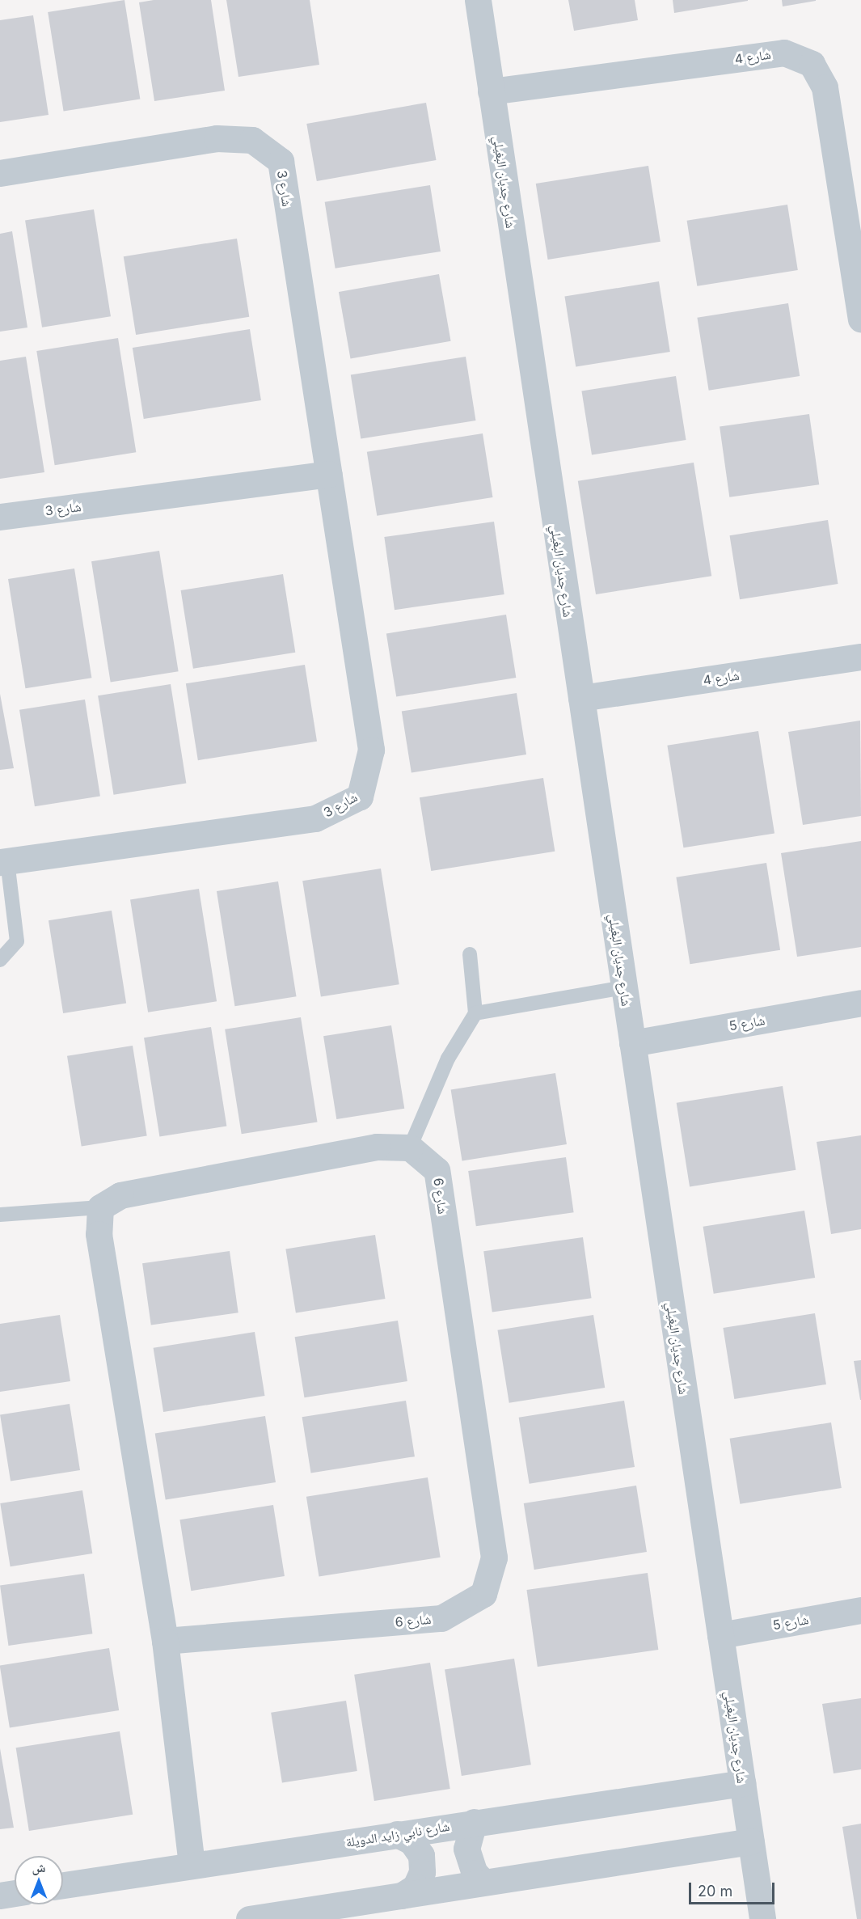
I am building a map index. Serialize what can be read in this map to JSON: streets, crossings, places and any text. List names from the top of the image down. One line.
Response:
{"streets":{"street":["شارع 4","شارع جديان البغيلي","شارع 3","شارع 5","شارع 6","شارع نابي زايد الدويلة"]},"crossings":[["شارع 4","شارع جديان البغيلي"],["شارع جديان البغيلي","شارع 5"],["شارع جديان البغيلي","شارع نابي زايد الدويلة"]],"scale_bar":"20 m","north":"top"}
